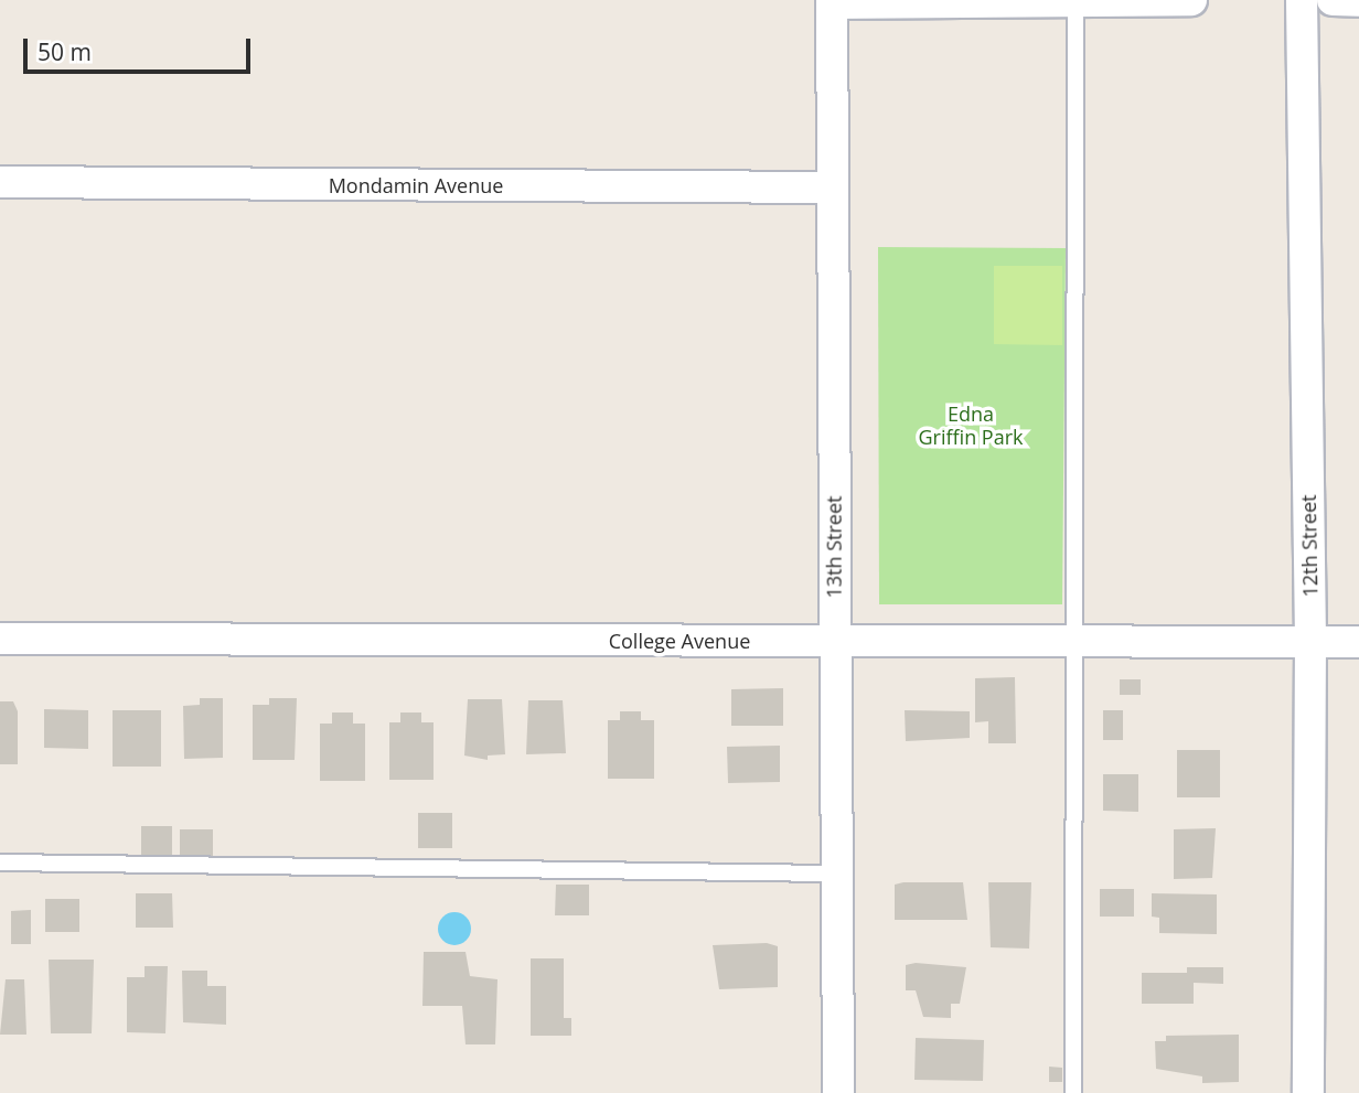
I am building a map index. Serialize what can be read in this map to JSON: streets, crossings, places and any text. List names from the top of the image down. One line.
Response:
{"streets":{"street":["Mondamin Avenue","12th Street","13th Street","College Avenue"]},"crossings":[["Mondamin Avenue","13th Street"],["12th Street","College Avenue"],["13th Street","College Avenue"]],"parks":["Edna Griffin Park"],"scale_bar":"50 m"}
